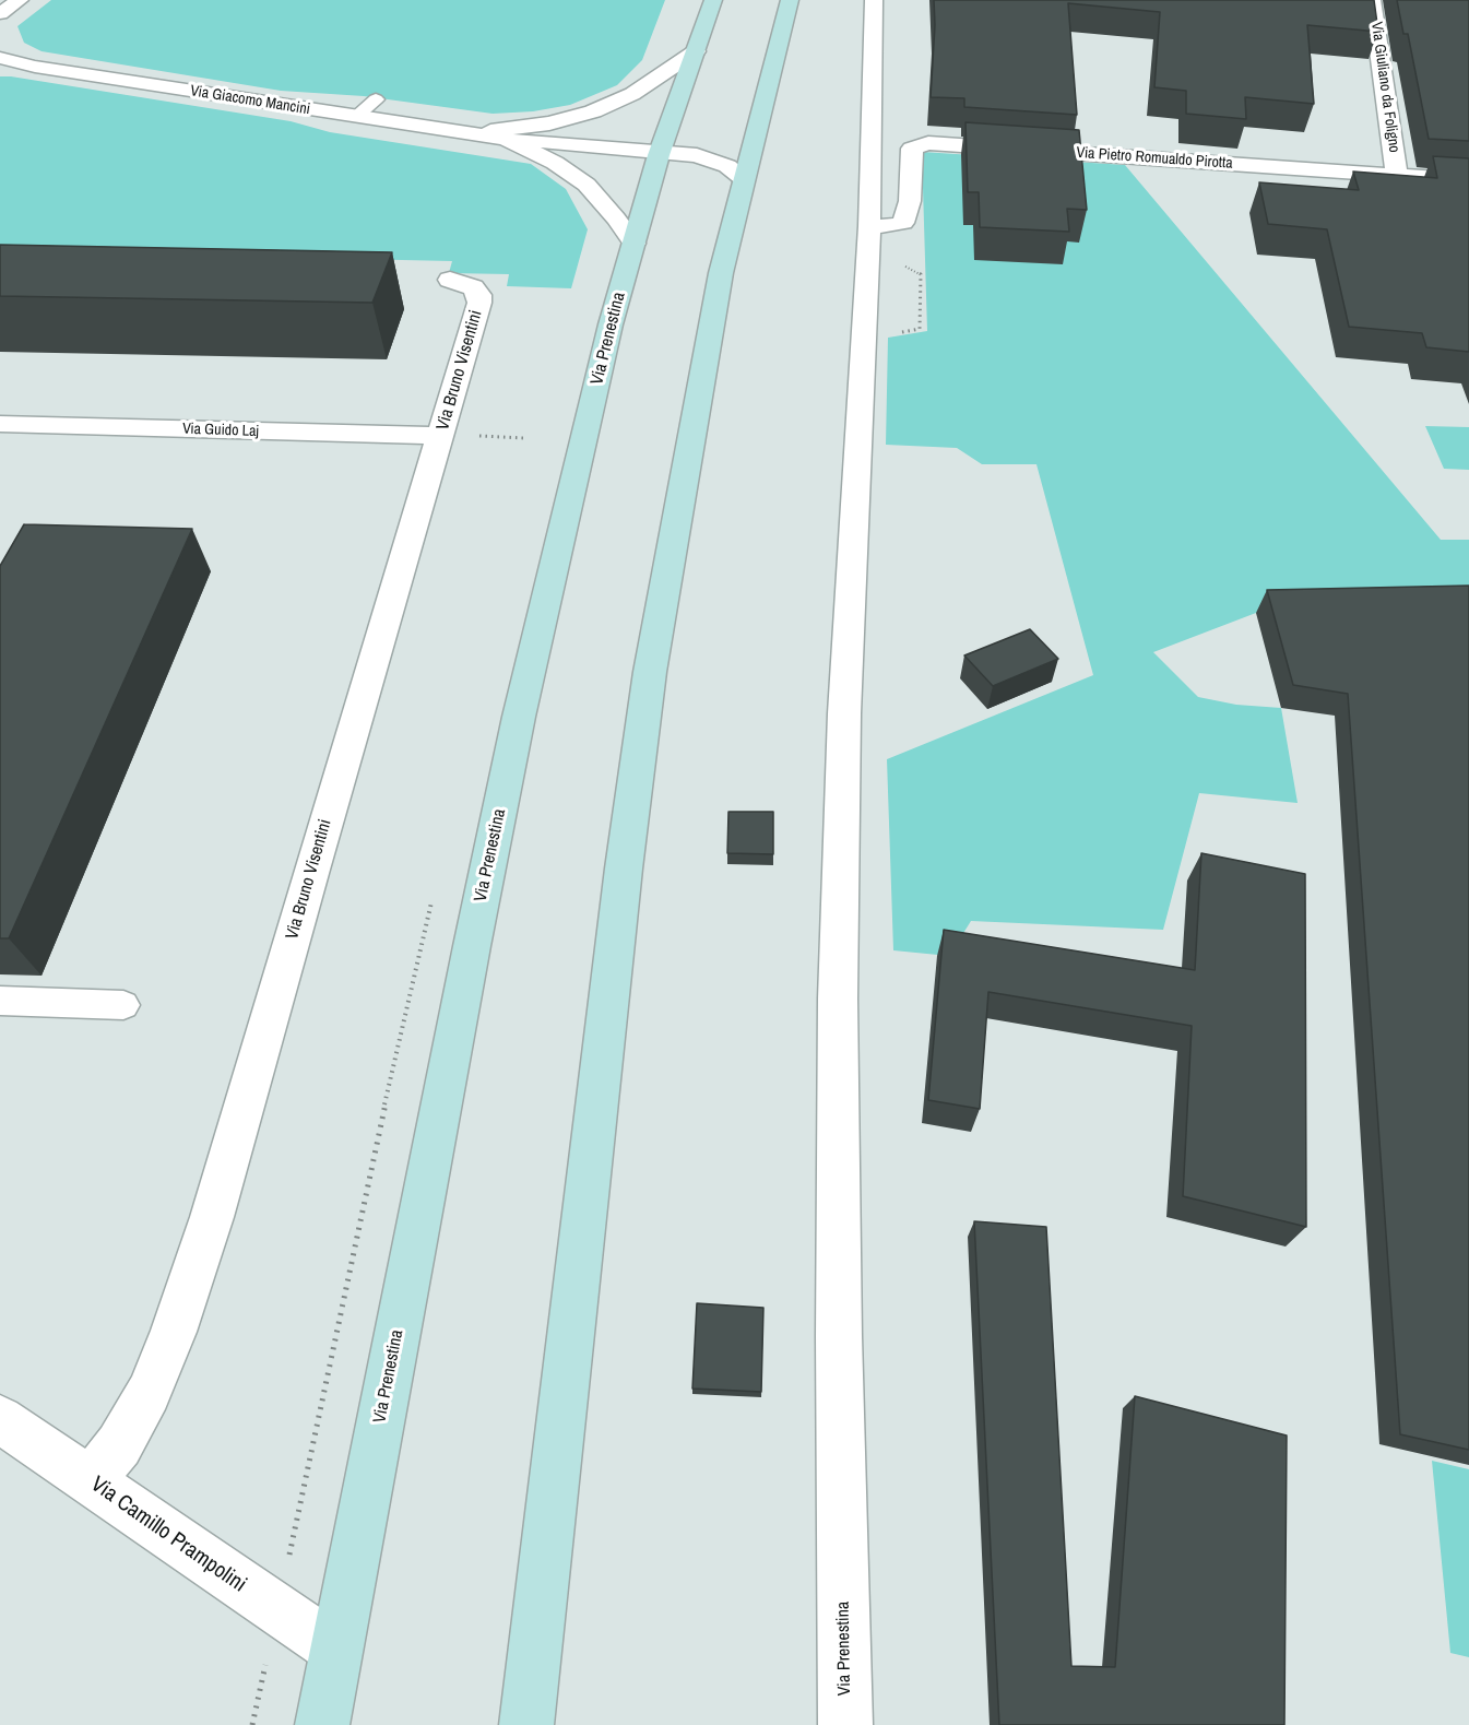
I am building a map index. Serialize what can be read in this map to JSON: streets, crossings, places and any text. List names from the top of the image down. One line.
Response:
{"streets":{"main road":["Via Prenestina"],"street":["Via Giuliano da Foligno","Via Giacomo Mancini","Via Pietro Romualdo Pirotta","Via Bruno Visentini","Via Guido Laj","Via Camillo Prampolini"]},"crossings":[["Via Giuliano da Foligno","Via Pietro Romualdo Pirotta"],["Via Giacomo Mancini","Via Prenestina"],["Via Pietro Romualdo Pirotta","Via Prenestina"],["Via Prenestina","Via Camillo Prampolini"],["Via Bruno Visentini","Via Guido Laj"],["Via Bruno Visentini","Via Camillo Prampolini"]]}
